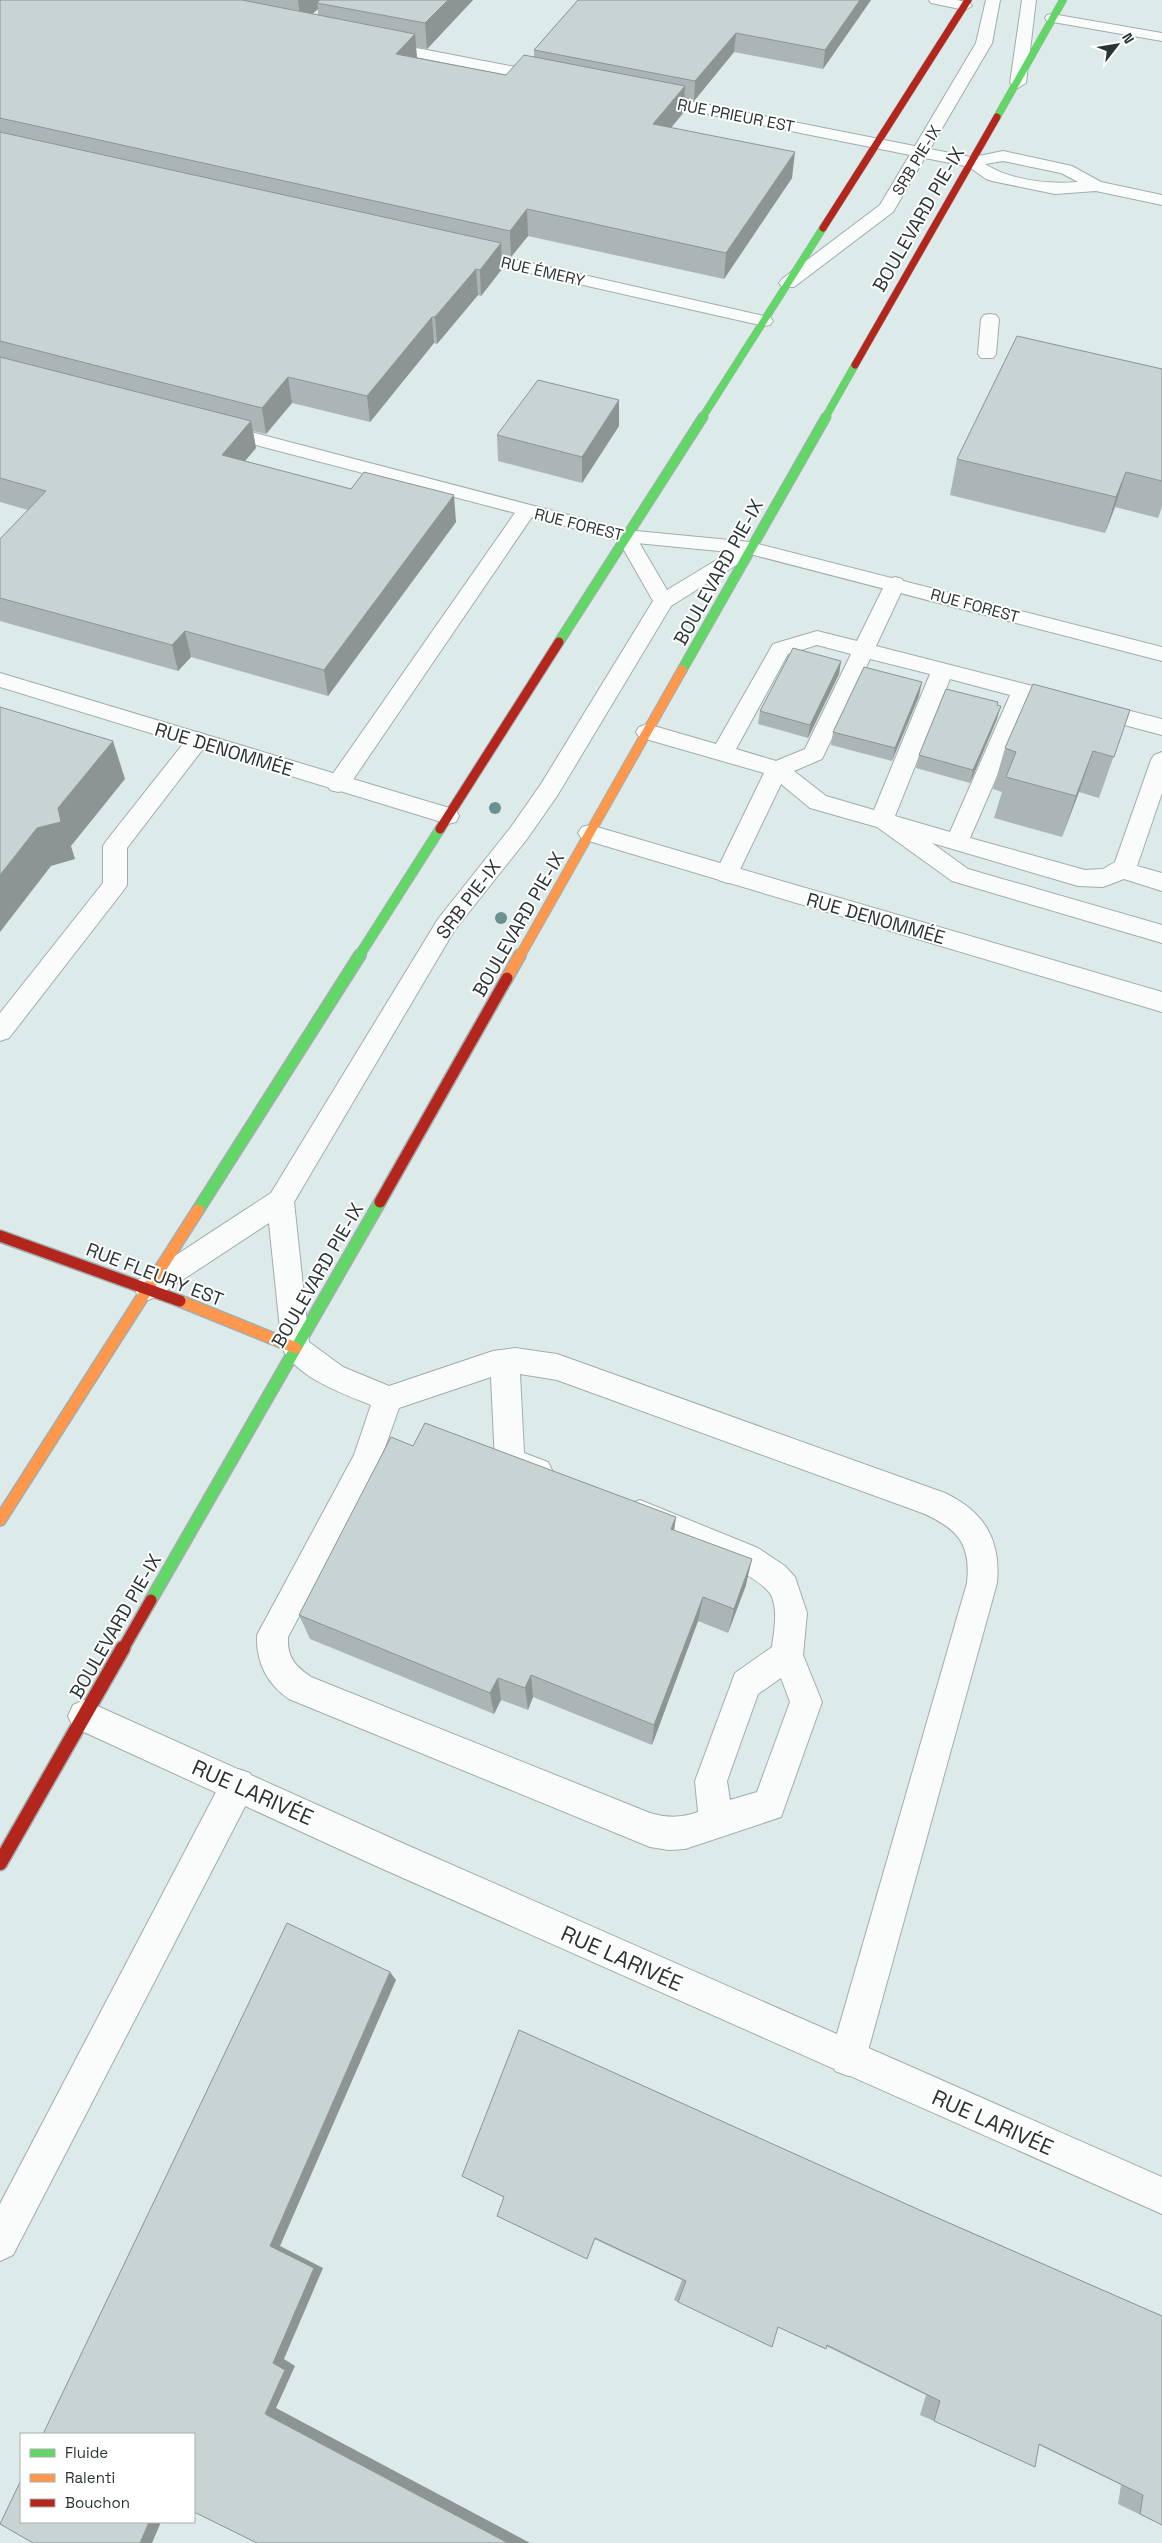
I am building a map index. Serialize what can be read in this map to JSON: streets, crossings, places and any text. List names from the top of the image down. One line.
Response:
{"streets":{"main road":["BOULEVARD PIE-IX","RUE FLEURY EST"],"street":["RUE PRIEUR EST","SRB PIE-IX","RUE ÉMERY","RUE FOREST","RUE DENOMMÉE","RUE LARIVÉE"]},"crossings":[["RUE PRIEUR EST","SRB PIE-IX"],["RUE PRIEUR EST","BOULEVARD PIE-IX"],["SRB PIE-IX","BOULEVARD PIE-IX"],["SRB PIE-IX","RUE FOREST"],["SRB PIE-IX","RUE FLEURY EST"],["BOULEVARD PIE-IX","RUE FOREST"],["BOULEVARD PIE-IX","RUE DENOMMÉE"],["BOULEVARD PIE-IX","RUE FLEURY EST"],["BOULEVARD PIE-IX","RUE LARIVÉE"]],"legend":["Fluide","Ralenti","Bouchon"],"north":"top right"}
